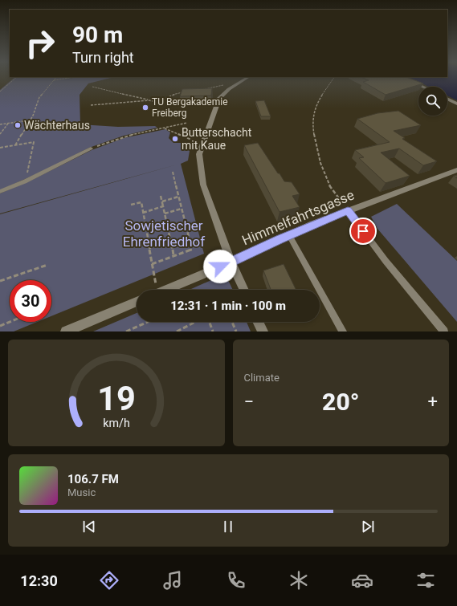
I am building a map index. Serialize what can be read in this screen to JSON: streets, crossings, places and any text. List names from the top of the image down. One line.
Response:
{"streets":{"street":["Himmelfahrtsgasse"]},"parks":["Sowjetischer Ehrenfriedhof"],"places":["TU Bergakademie Freiberg","Wächterhaus","Butterschacht mit Kaue"],"page":{"turn":["90 m","Turn right"],"limit":"30","trip":"12:31 · 1 min · 100 m","tile":"Climate","heat":["−","20°","+"],"song":["106.7 FM","Music"],"tabs":"12:30","gauge":["19","km/h"]}}
